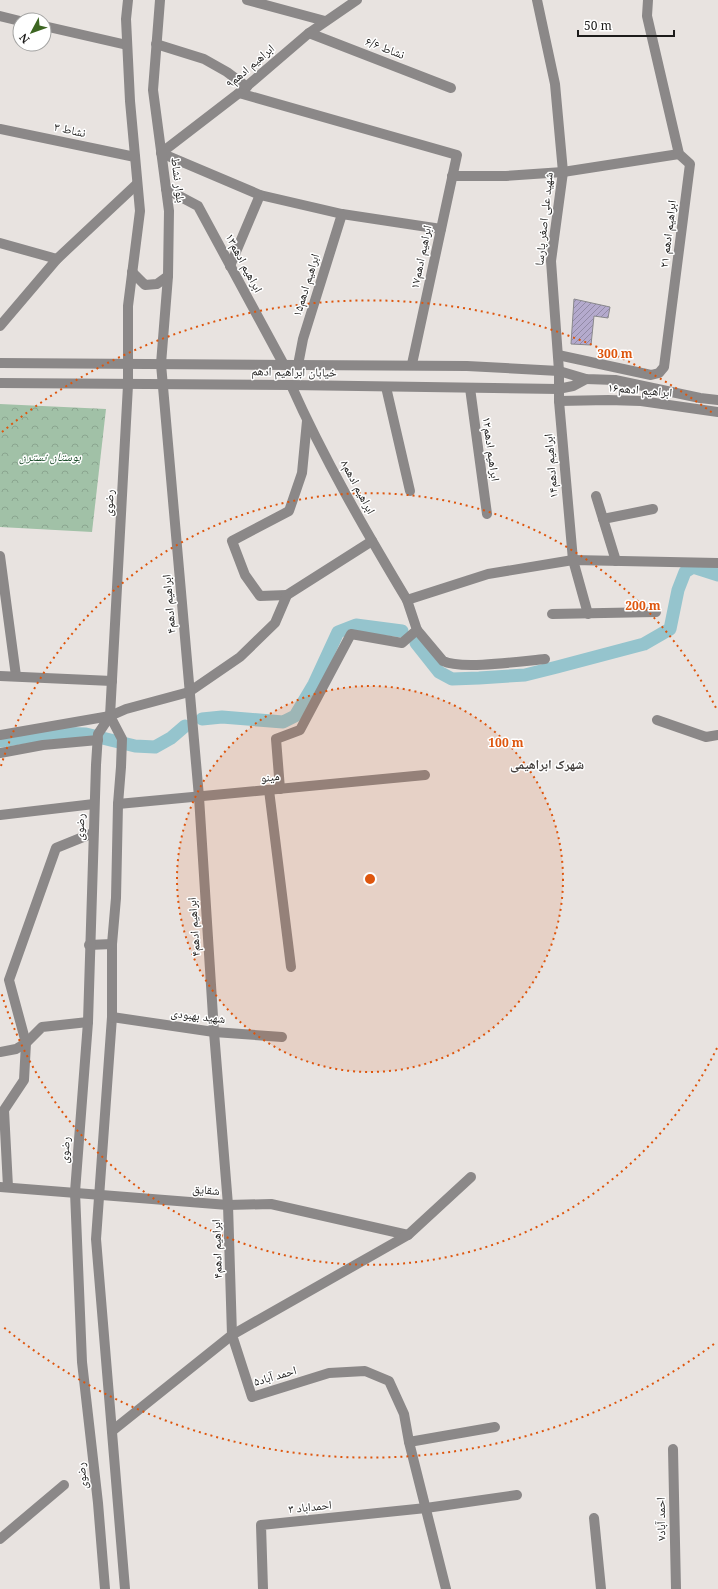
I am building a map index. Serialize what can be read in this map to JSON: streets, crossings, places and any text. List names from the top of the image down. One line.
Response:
{"streets":{"street":["نشاط ۶/۶","ابراهیم ادهم۹","نشاط ۳","بلوار نشاط","شهید علی اصغر پارسا","ابراهیم ادهم ۲۱","ابراهیم ادهم۱۷","ابراهیم ادهم۱۳","ابراهیم ادهم۱۵","خیابان ابراهیم ادهم","ابراهیم ادهم۱۶","ابراهیم ادهم۱۲","ابراهیم ادهم۱۴","ابراهیم ادهم۸","رضوی","ابراهیم ادهم۴","مینو","شهید بهبودی","شقایق","احمد آباد۵","احمداباد ۳","احمد آباد۷"]},"crossings":[["نشاط ۶/۶","ابراهیم ادهم۹"],["ابراهیم ادهم۹","بلوار نشاط"],["ابراهیم ادهم۹","ابراهیم ادهم۱۷"],["بلوار نشاط","ابراهیم ادهم۱۳"],["بلوار نشاط","خیابان ابراهیم ادهم"],["بلوار نشاط","ابراهیم ادهم۴"],["شهید علی اصغر پارسا","ابراهیم ادهم ۲۱"],["شهید علی اصغر پارسا","خیابان ابراهیم ادهم"],["شهید علی اصغر پارسا","ابراهیم ادهم۱۴"],["ابراهیم ادهم۱۷","خیابان ابراهیم ادهم"],["ابراهیم ادهم۱۳","خیابان ابراهیم ادهم"],["ابراهیم ادهم۱۵","خیابان ابراهیم ادهم"],["خیابان ابراهیم ادهم","ابراهیم ادهم۱۲"],["خیابان ابراهیم ادهم","ابراهیم ادهم۱۴"],["خیابان ابراهیم ادهم","ابراهیم ادهم۸"],["خیابان ابراهیم ادهم","رضوی"],["خیابان ابراهیم ادهم","ابراهیم ادهم۴"],["ابراهیم ادهم۱۶","ابراهیم ادهم۱۴"],["رضوی","شقایق"],["ابراهیم ادهم۴","مینو"],["ابراهیم ادهم۴","شهید بهبودی"],["ابراهیم ادهم۴","شقایق"],["ابراهیم ادهم۴","احمد آباد۵"],["احمد آباد۵","احمداباد ۳"]],"districts":["شهرک ابراهیمی"],"parks":["بوستان نسترن"],"scale_bar":"50 m","north":"bottom left","rings":["300 m","200 m","100 m"]}
